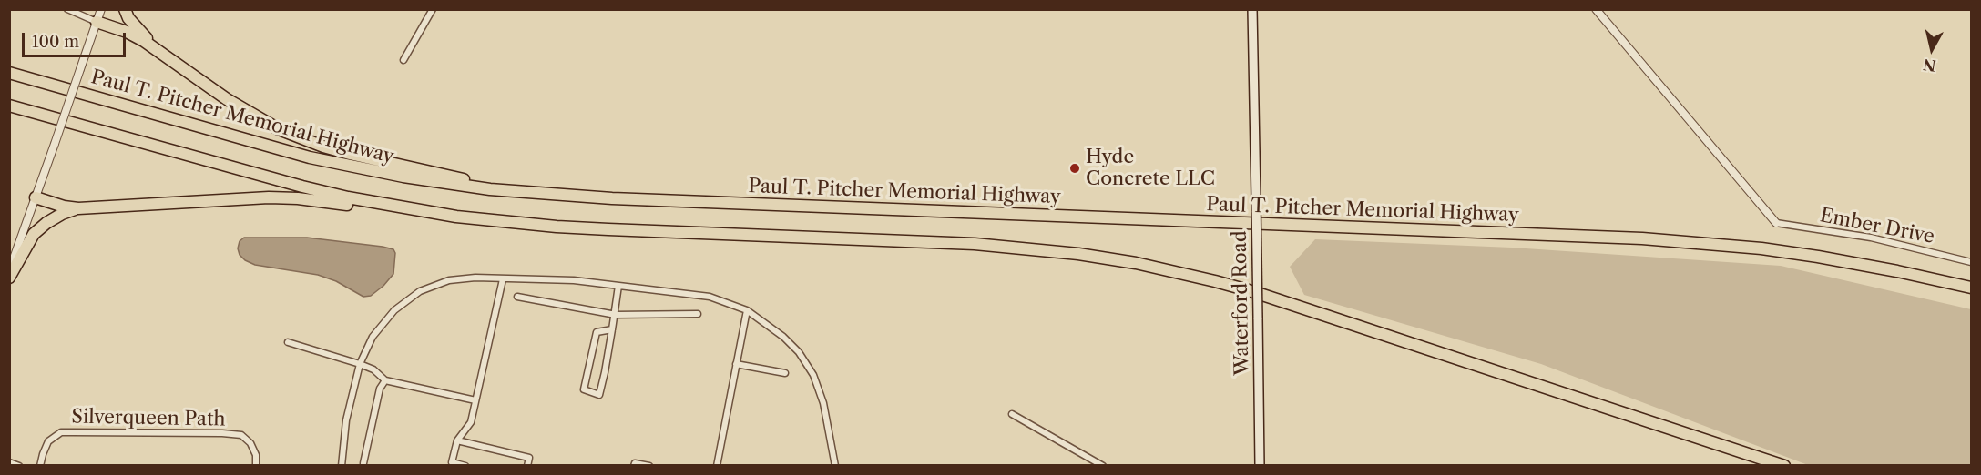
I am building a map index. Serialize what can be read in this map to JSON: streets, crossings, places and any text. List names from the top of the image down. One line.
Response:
{"streets":{"highway":["Paul T. Pitcher Memorial Highway"],"main road":["Waterford Road"],"street":["Ember Drive","Silverqueen Path"]},"places":["Hyde Concrete LLC"],"scale_bar":"100 m","north":"bottom"}
